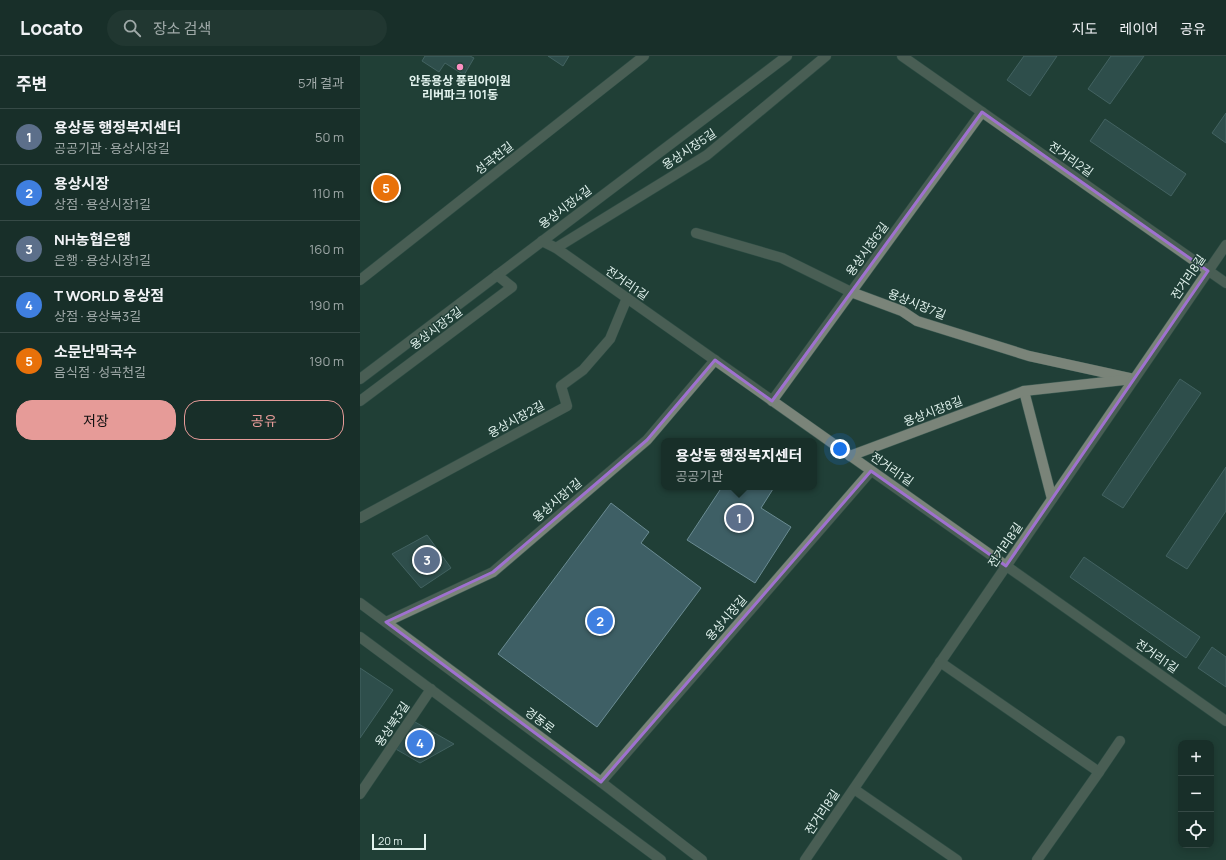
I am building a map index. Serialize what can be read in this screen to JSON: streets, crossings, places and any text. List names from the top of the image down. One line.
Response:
{"streets":{"street":["용상시장5길","성곡천길","전거리2길","용상시장4길","용상시장6길","전거리8길","전거리1길","용상시장7길","용상시장3길","용상시장8길","용상시장2길","용상시장1길","용상시장길","경동로","용상북3길"]},"crossings":[["용상시장5길","전거리1길"],["전거리2길","용상시장6길"],["전거리2길","전거리8길"],["용상시장4길","전거리1길"],["용상시장4길","용상시장3길"],["용상시장6길","전거리1길"],["용상시장6길","용상시장7길"],["전거리8길","전거리1길"],["전거리8길","용상시장7길"],["전거리8길","용상시장8길"],["전거리1길","용상시장8길"],["전거리1길","용상시장2길"],["전거리1길","용상시장1길"],["전거리1길","용상시장길"],["용상시장7길","용상시장8길"],["용상시장1길","경동로"],["용상시장길","경동로"]],"places":["안동용상 풍림아이원 리버파크 101동"],"scale_bar":"20 m","page":{"header":"Locato","search":"장소 검색","nav":["지도","레이어","공유"],"heading":["주변","5개 결과"],"list":[{"mark":"1","name":"용상동 행정복지센터","note":"공공기관 · 용상시장길","value":"50 m"},{"mark":"2","name":"용상시장","note":"상점 · 용상시장1길","value":"110 m"},{"mark":"3","name":"NH농협은행","note":"은행 · 용상시장1길","value":"160 m"},{"mark":"4","name":"T WORLD 용상점","note":"상점 · 용상북3길","value":"190 m"},{"mark":"5","name":"소문난막국수","note":"음식점 · 성곡천길","value":"190 m"}],"pins":["5","1","3","2","4"],"buttons":["저장","공유"],"popup":["용상동 행정복지센터","공공기관"],"map_buttons":["+","−"],"scale":"20 m"}}
